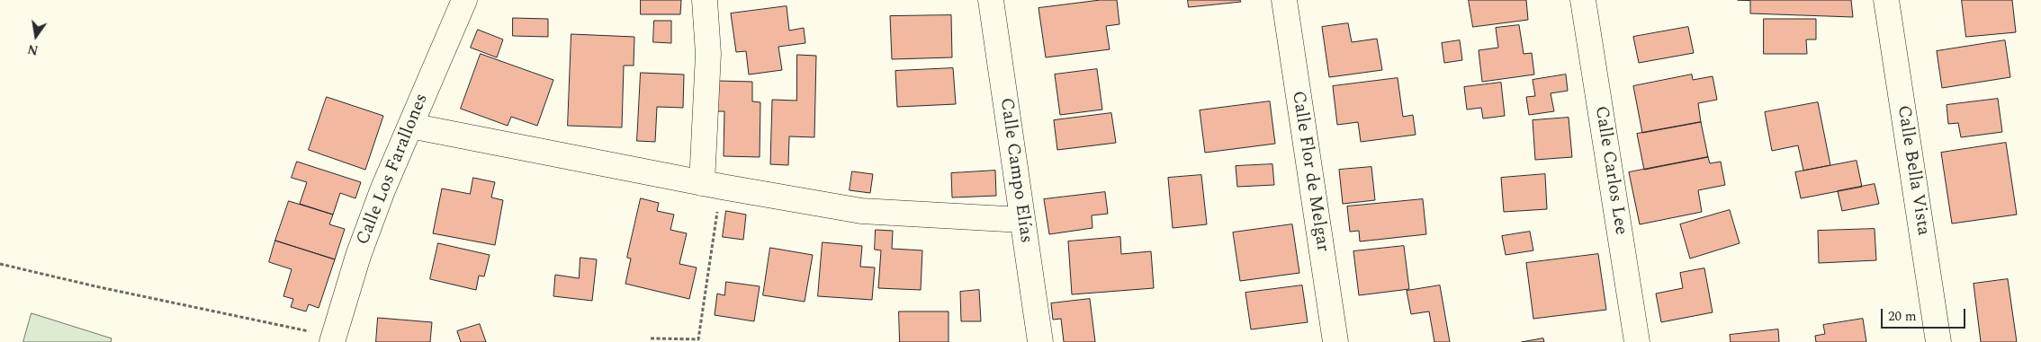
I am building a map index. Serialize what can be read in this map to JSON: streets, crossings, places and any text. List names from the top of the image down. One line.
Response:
{"streets":{"street":["Calle Los Farallones","Calle Campo Elías","Calle Carlos Lee","Calle Bella Vista","Calle Flor de Melgar"]},"scale_bar":"20 m","north":"bottom"}
